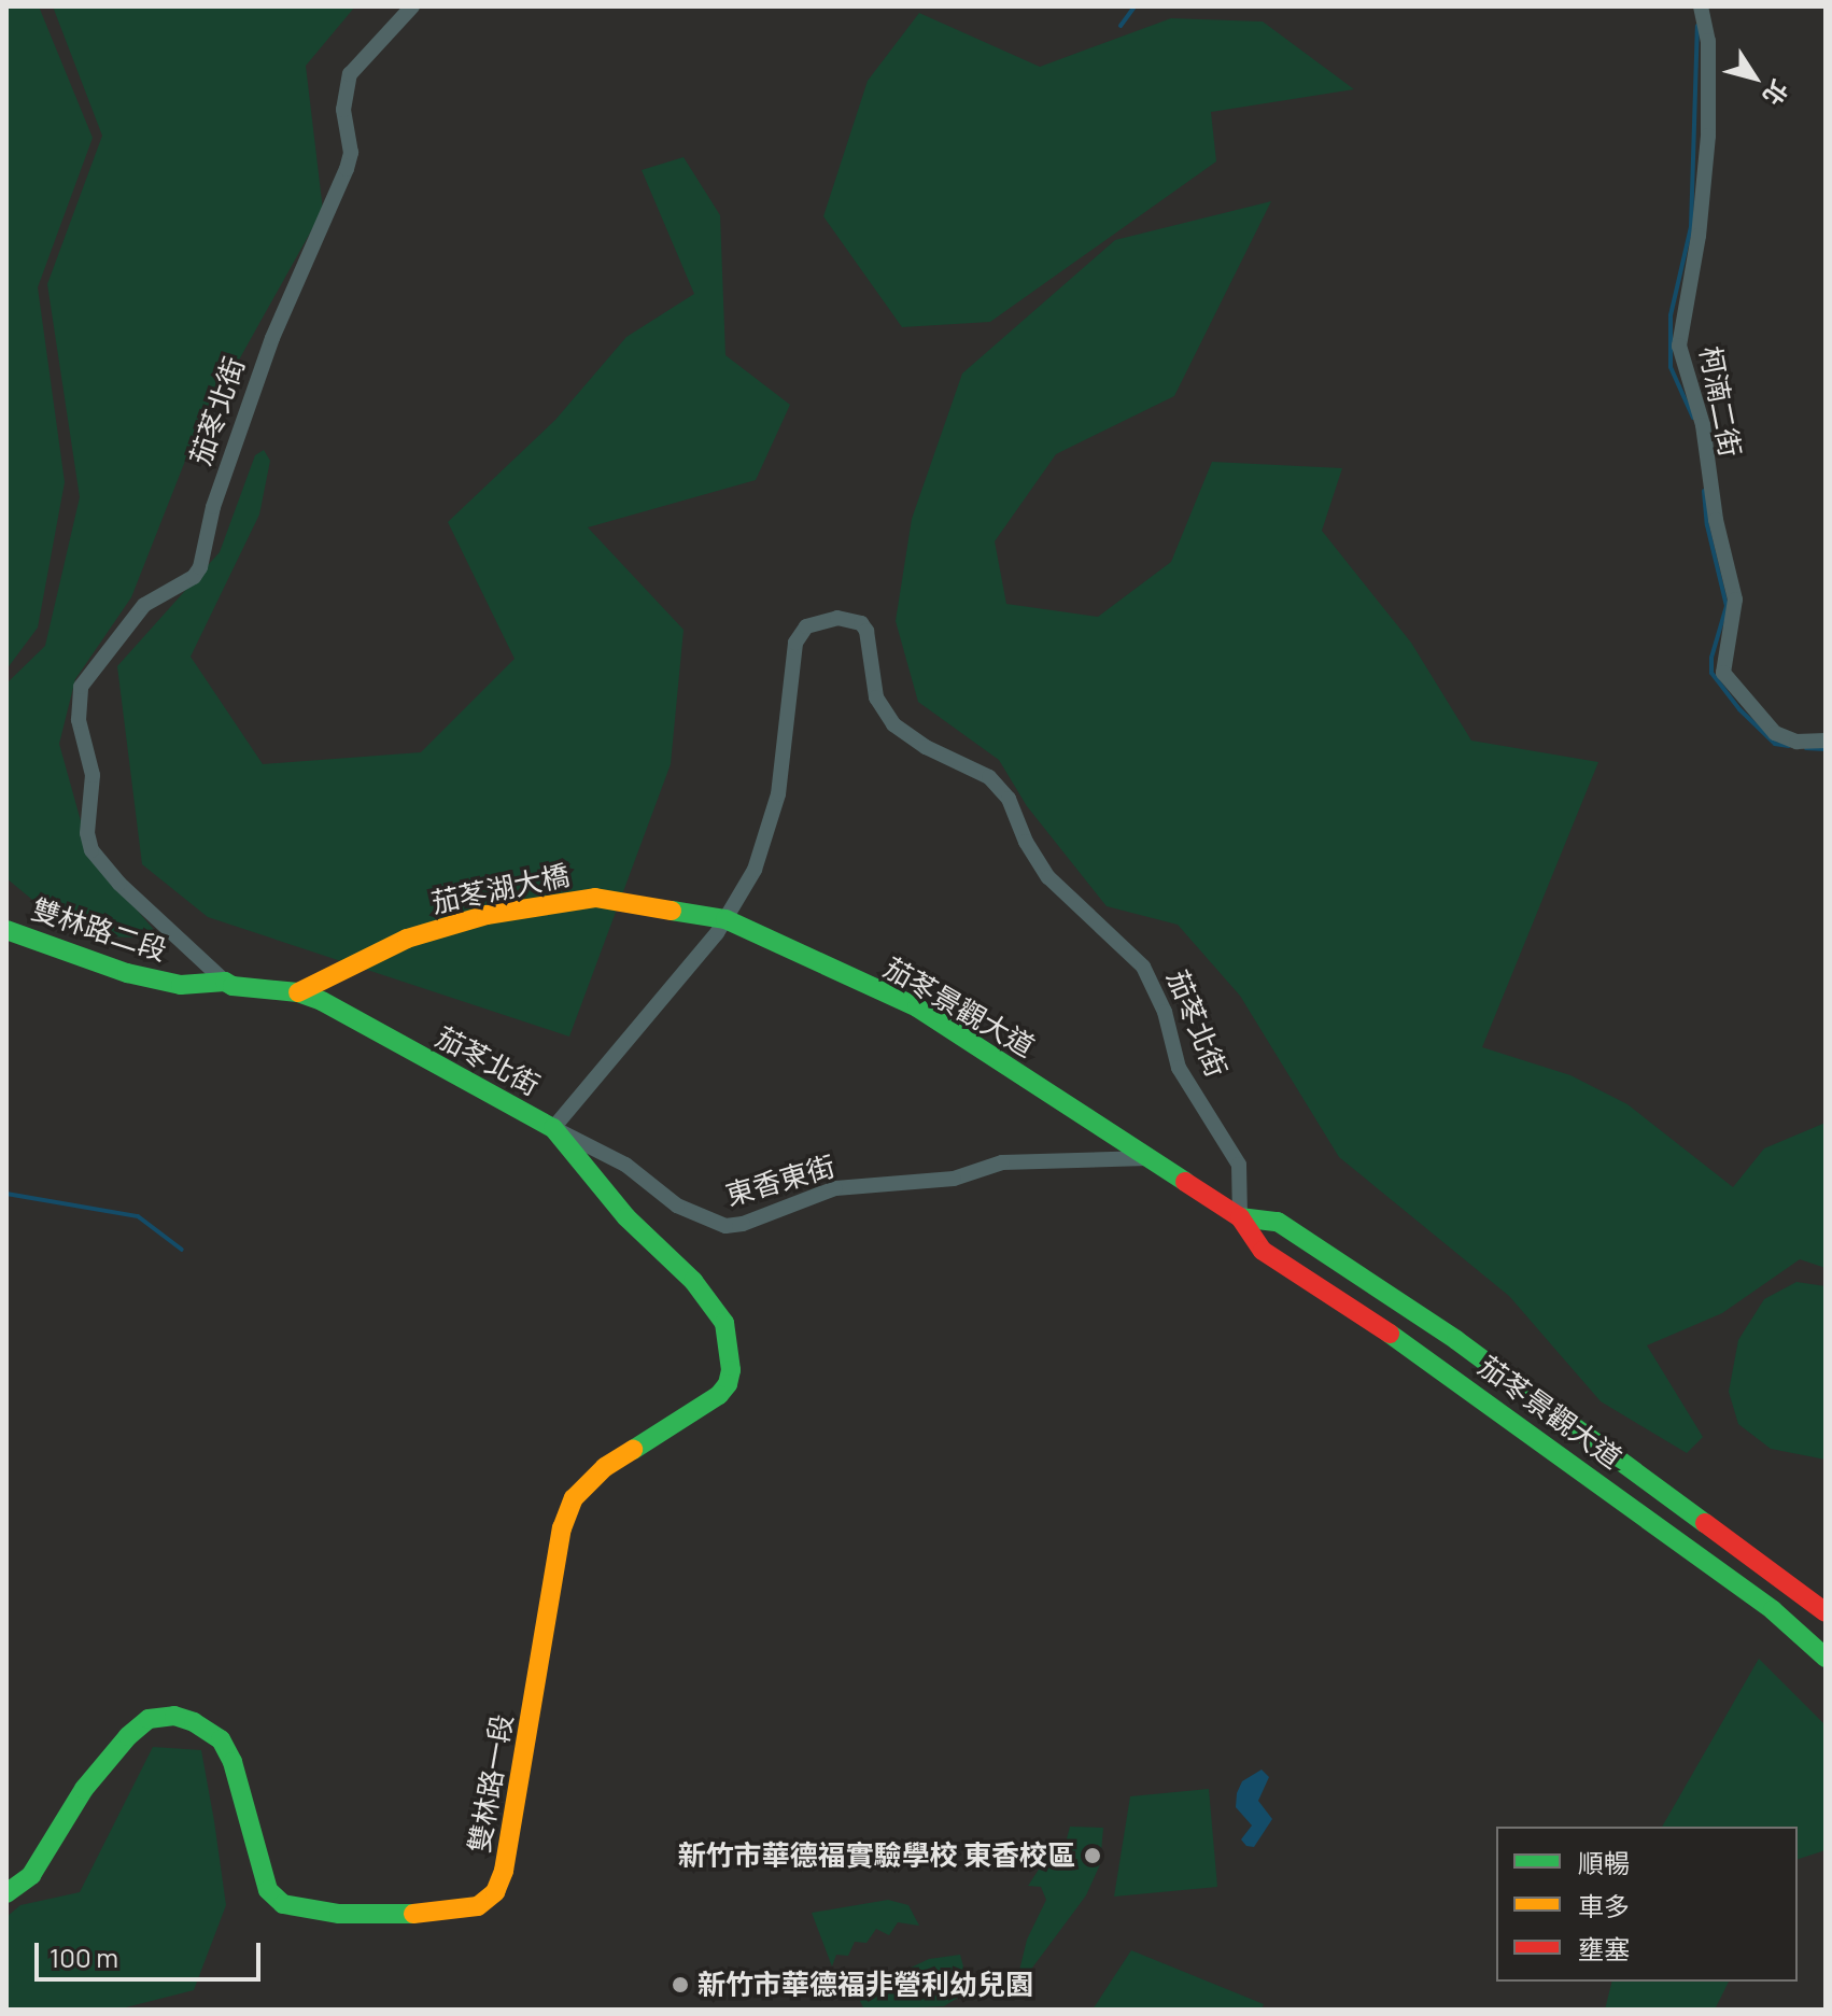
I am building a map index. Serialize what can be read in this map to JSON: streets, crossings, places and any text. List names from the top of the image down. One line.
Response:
{"streets":{"street":["柯湳二街","茄苳北街","茄苳湖大橋","雙林路二段","茄苳景觀大道","東香東街","雙林路一段"]},"crossings":[["茄苳北街","茄苳湖大橋"],["茄苳北街","雙林路二段"],["茄苳北街","茄苳景觀大道"],["茄苳北街","東香東街"],["茄苳北街","雙林路一段"],["茄苳湖大橋","茄苳景觀大道"],["茄苳景觀大道","東香東街"],["東香東街","雙林路一段"]],"places":["新竹市華德福實驗學校 東香校區","新竹市華德福非營利幼兒園"],"legend":["順暢","車多","壅塞"],"scale_bar":"100 m","north":"bottom right"}
